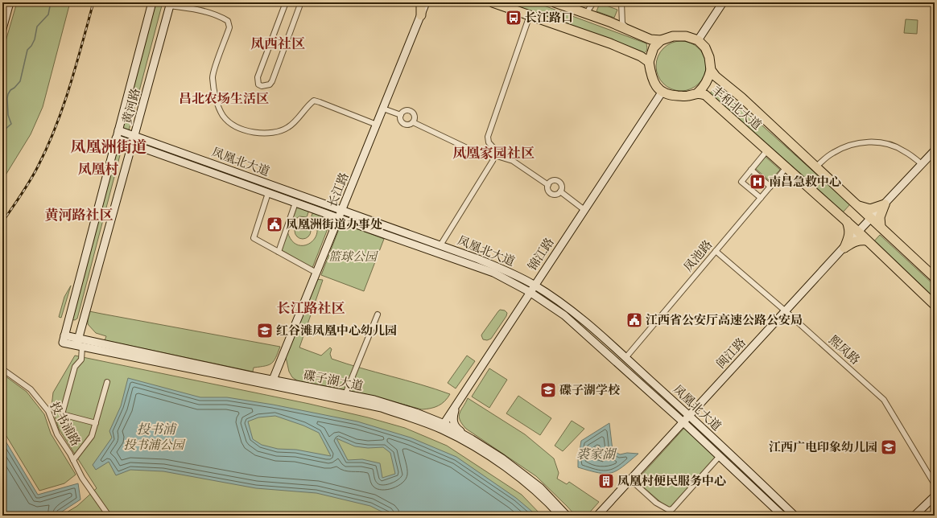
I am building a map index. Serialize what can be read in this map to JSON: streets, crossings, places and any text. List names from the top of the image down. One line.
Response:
{"streets":{"highway":["丰和北大道"],"main road":["黄河路","凤凰北大道","长江路","锦江路","闽江路","碟子湖大道"],"street":["凤池路","熙凤路","投书浦路"]},"crossings":[["黄河路","凤凰北大道"],["黄河路","碟子湖大道"],["丰和北大道","锦江路"],["丰和北大道","凤池路"],["丰和北大道","闽江路"],["凤凰北大道","长江路"],["凤凰北大道","锦江路"],["凤凰北大道","凤池路"],["凤凰北大道","闽江路"],["长江路","碟子湖大道"],["锦江路","碟子湖大道"],["凤池路","熙凤路"],["熙凤路","闽江路"]],"districts":["凤西社区","昌北农场生活区","凤凰洲街道","凤凰家园社区","凤凰村","黄河路社区","长江路社区"],"water":["投书浦","裘家湖"],"parks":["篮球公园","投书浦公园"],"places":{"bus stop":["长江路口"],"hospital":["南昌急救中心"],"public building":["凤凰洲街道办事处","江西省公安厅高速公路公安局"],"school or university":["红谷滩凤凰中心幼儿园","碟子湖学校","江西广电印象幼儿园"],"building":["凤凰村便民服务中心"]}}
